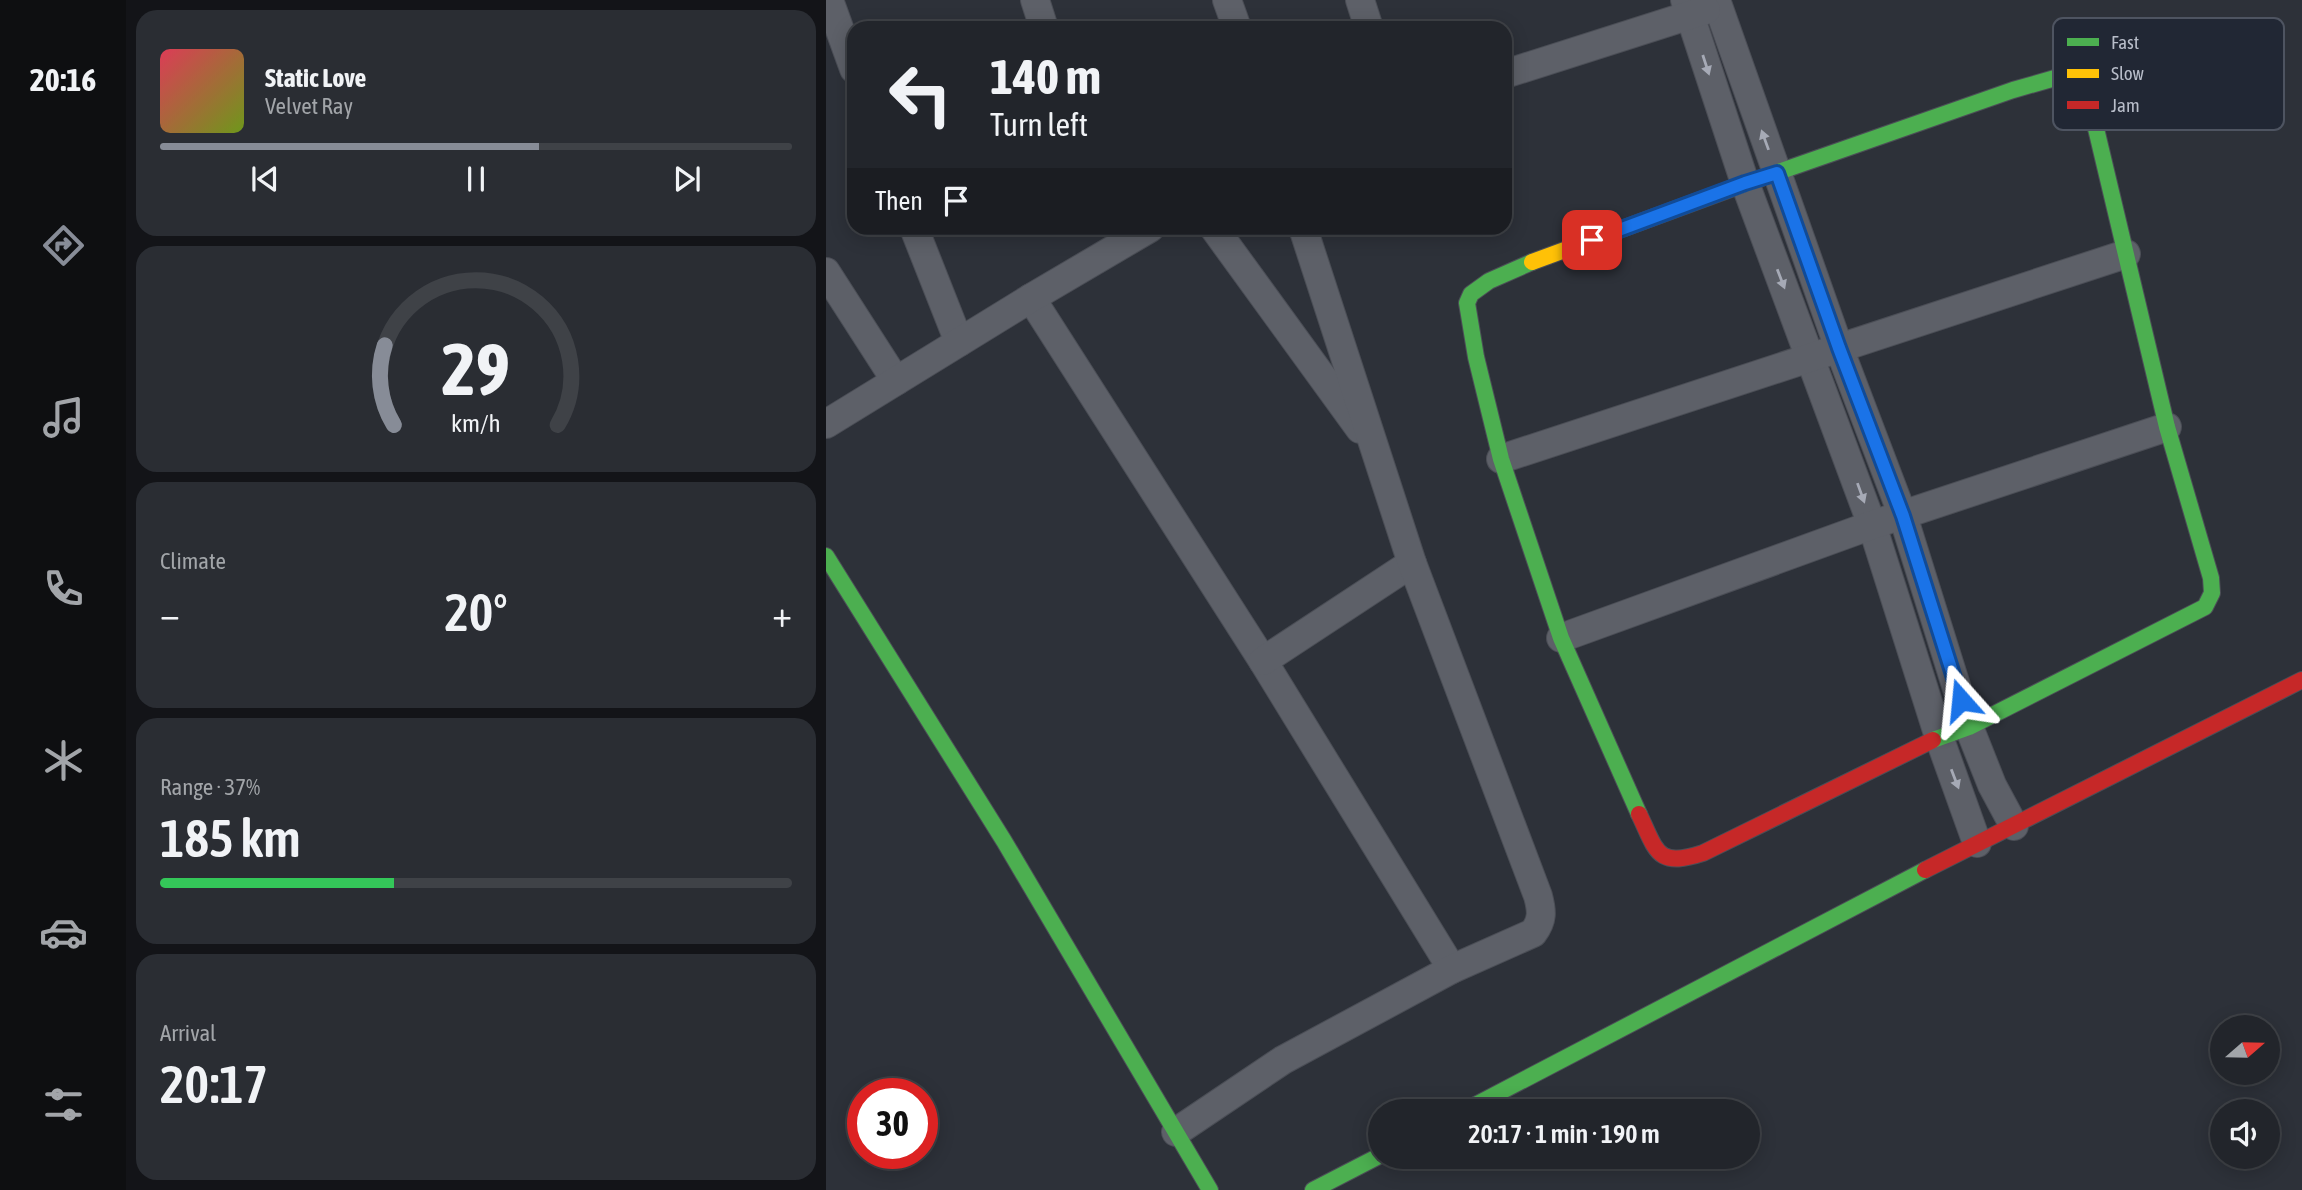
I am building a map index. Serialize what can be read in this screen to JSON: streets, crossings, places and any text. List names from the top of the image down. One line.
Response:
{"legend":["Fast","Slow","Jam"],"north":"right","page":{"tabs":"20:16","turn":["140 m","Turn left"],"song":["Static Love","Velvet Ray"],"then":"Then","tile":["Climate",["Range · 37%","185 km"],["Arrival","20:17"]],"heat":["−","20°","+"],"limit":"30","trip":"20:17 · 1 min · 190 m","gauge":["29","km/h"]}}
